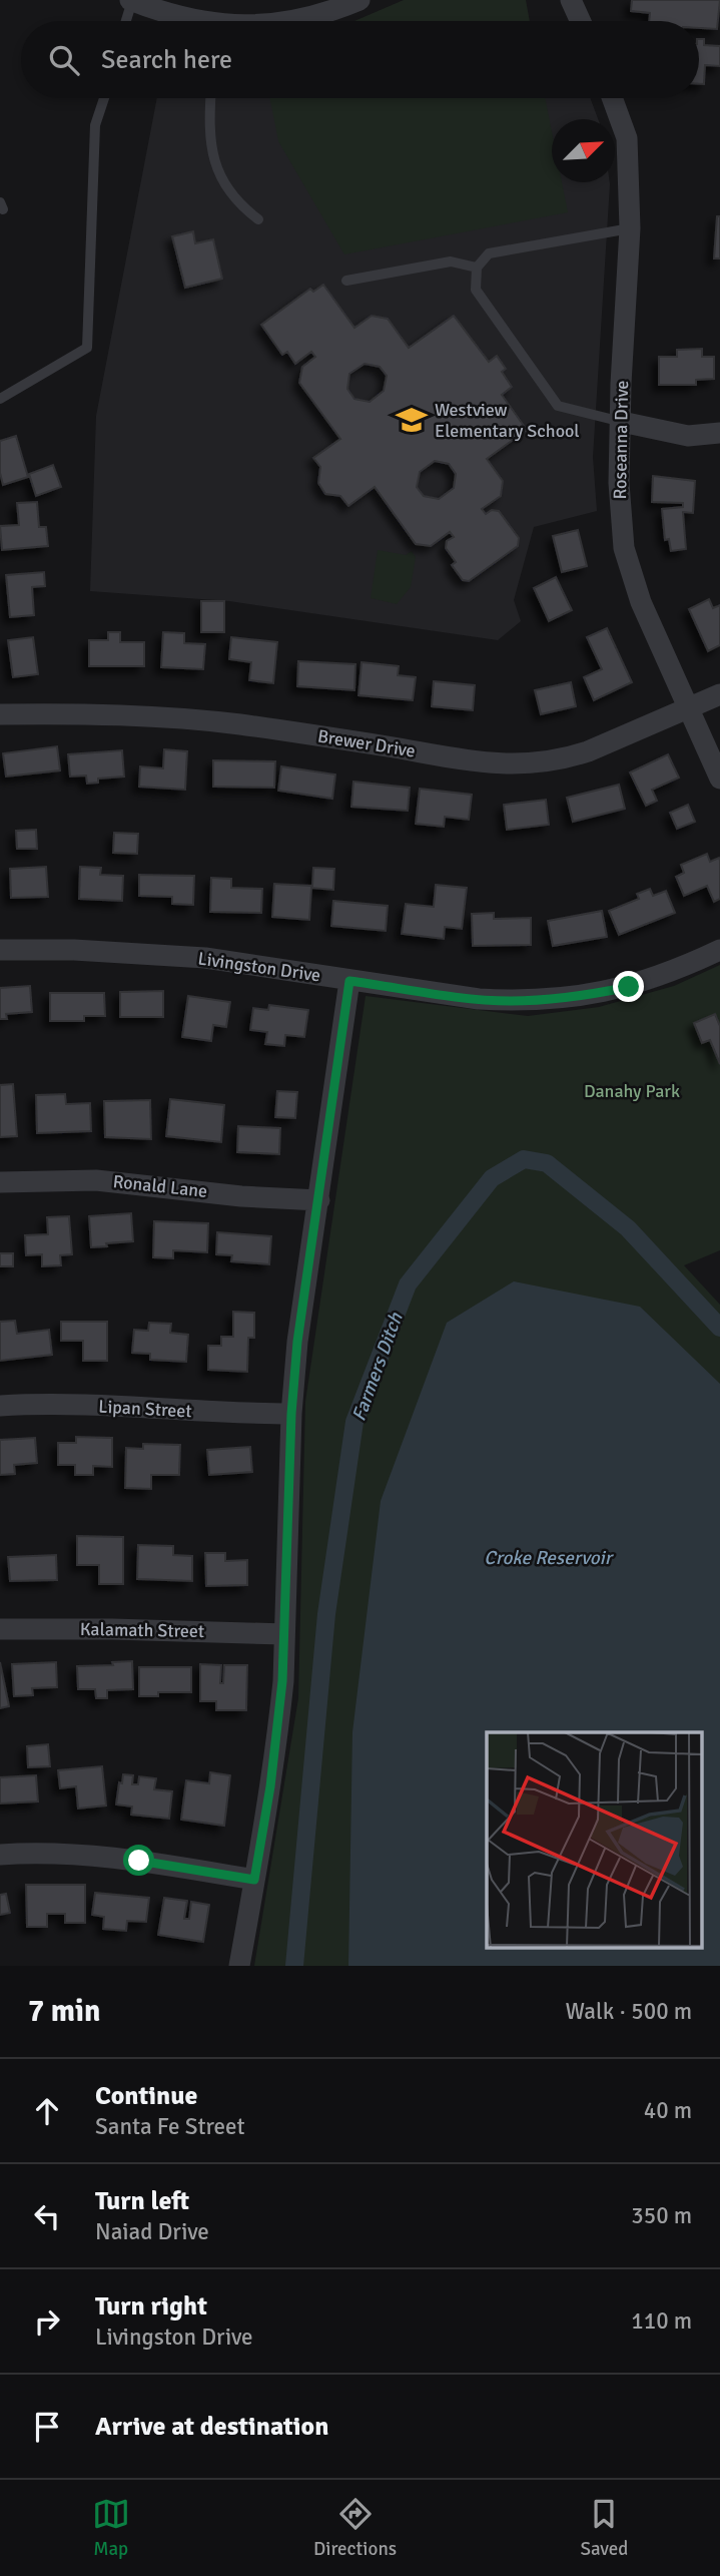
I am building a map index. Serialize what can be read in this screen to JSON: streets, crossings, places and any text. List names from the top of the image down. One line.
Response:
{"streets":{"street":["Roseanna Drive","Brewer Drive","Livingston Drive","Ronald Lane","Lipan Street","Kalamath Street"]},"crossings":[["Roseanna Drive","Brewer Drive"]],"water":["Farmers Ditch","Croke Reservoir"],"parks":["Danahy Park"],"places":{"school or university":["Westview Elementary School"]},"north":"top right","page":{"search":"Search here","heading":["7 min","Walk · 500 m"],"list":[["Continue","Santa Fe Street","40 m"],["Turn left","Naiad Drive","350 m"],["Turn right","Livingston Drive","110 m"],"Arrive at destination"],"nav":["Map","Directions","Saved"]}}
